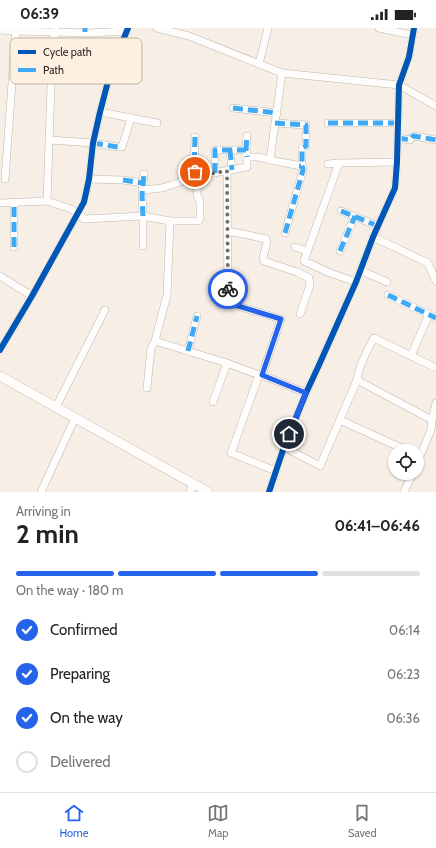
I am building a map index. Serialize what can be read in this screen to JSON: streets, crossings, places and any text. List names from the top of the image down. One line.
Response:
{"legend":["Cycle path","Path"],"page":{"status":"06:39","heading":["2 min","Arriving in","06:41–06:46"],"bar":"On the way · 180 m","list":[["Confirmed","06:14"],["Preparing","06:23"],["On the way","06:36"],"Delivered"],"tabs":["Home","Map","Saved"]}}
